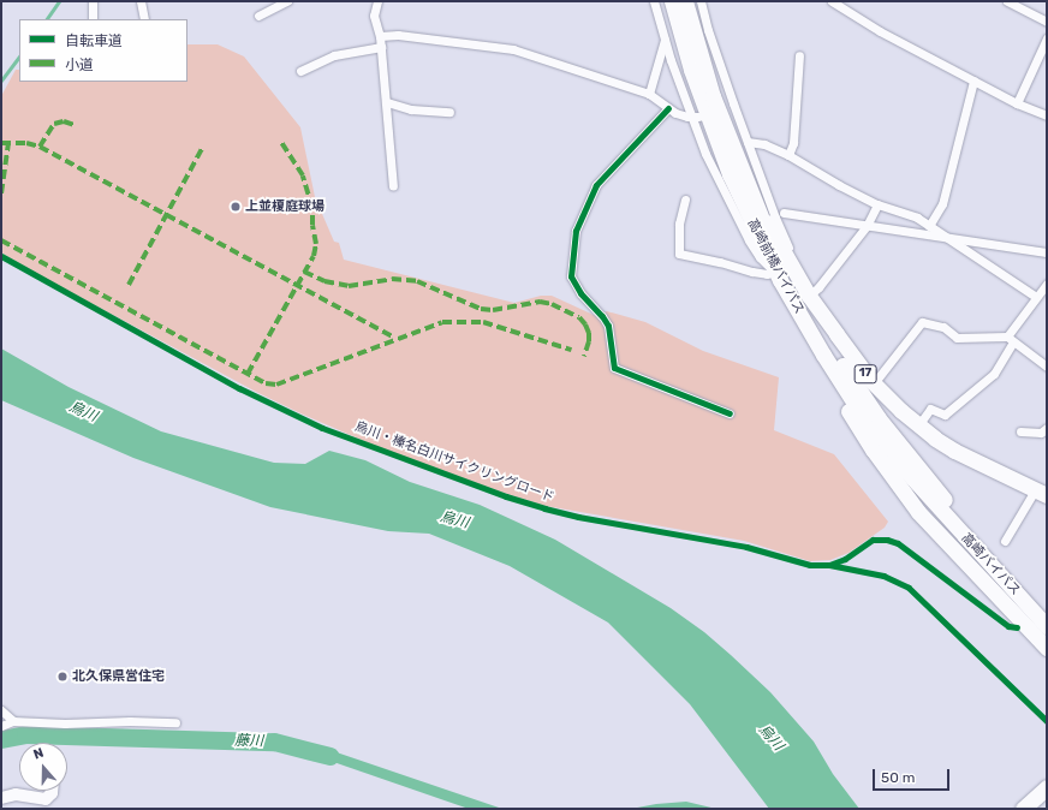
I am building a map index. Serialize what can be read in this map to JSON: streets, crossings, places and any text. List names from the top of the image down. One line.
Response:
{"streets":{"highway":["高崎前橋バイパス","17","高崎バイパス"],"cycle path":["烏川・榛名白川サイクリングロード"]},"crossings":[["高崎前橋バイパス","17"],["高崎前橋バイパス","高崎バイパス"]],"water":["烏川","藤川"],"places":["上並榎庭球場","北久保県営住宅"],"legend":["自転車道","小道"],"scale_bar":"50 m","north":"top"}
